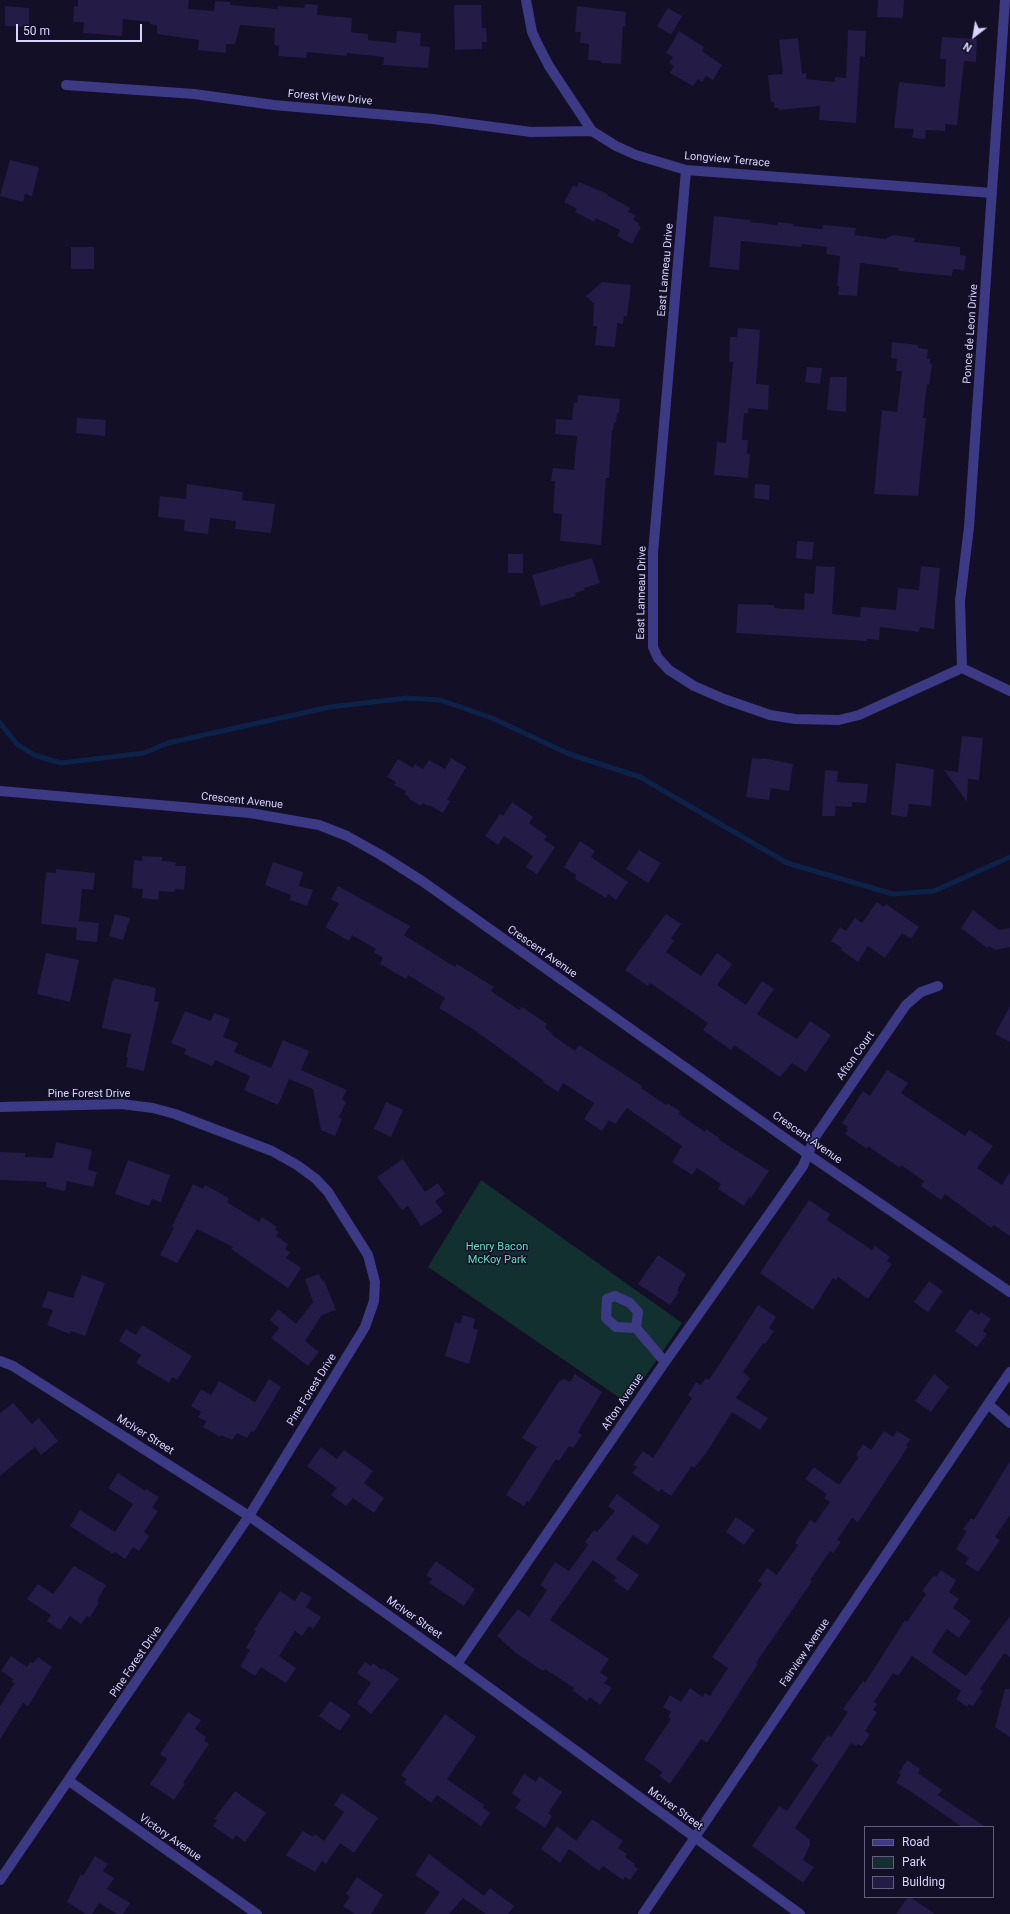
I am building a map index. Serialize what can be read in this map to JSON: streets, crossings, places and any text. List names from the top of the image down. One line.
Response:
{"streets":{"street":["Forest View Drive","Longview Terrace","East Lanneau Drive","Ponce de Leon Drive","Crescent Avenue","Afton Court","Pine Forest Drive","Afton Avenue","McIver Street","Fairview Avenue","Victory Avenue"]},"crossings":[["Forest View Drive","Longview Terrace"],["Longview Terrace","East Lanneau Drive"],["Longview Terrace","Ponce de Leon Drive"],["East Lanneau Drive","Ponce de Leon Drive"],["Crescent Avenue","Afton Court"],["Crescent Avenue","Afton Avenue"],["Afton Court","Afton Avenue"],["Pine Forest Drive","McIver Street"],["Pine Forest Drive","Victory Avenue"],["Afton Avenue","McIver Street"],["McIver Street","Fairview Avenue"]],"parks":["Henry Bacon McKoy Park"],"legend":["Road","Park","Building"],"scale_bar":"50 m","north":"bottom left"}
